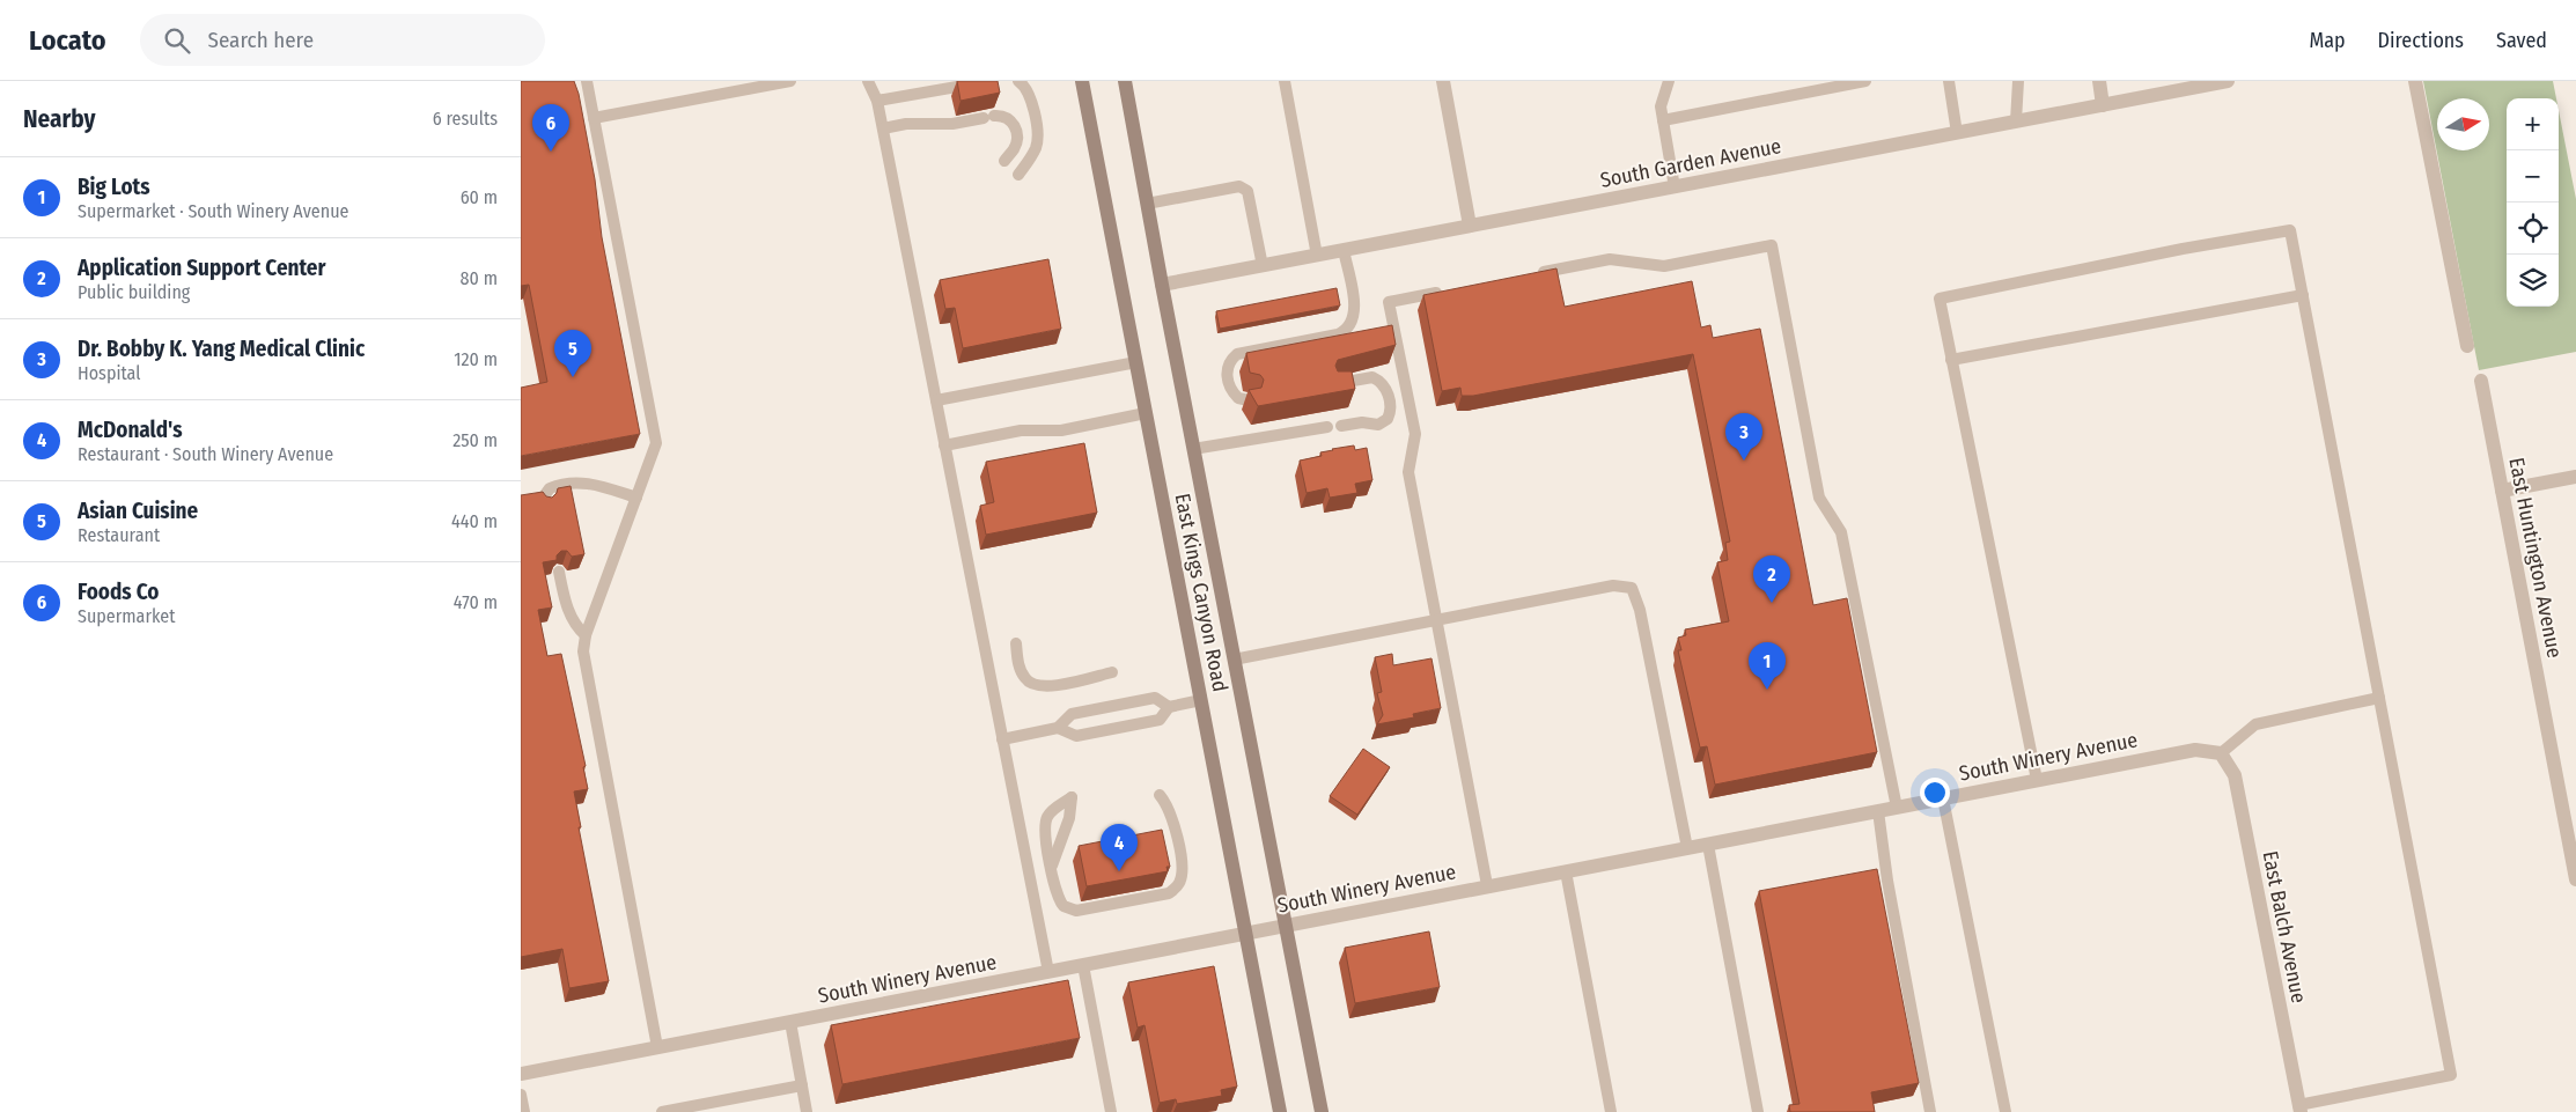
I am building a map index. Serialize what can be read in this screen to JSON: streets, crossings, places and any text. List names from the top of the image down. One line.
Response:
{"streets":{"main road":["East Kings Canyon Road"],"street":["South Garden Avenue","East Huntington Avenue","South Winery Avenue","East Balch Avenue"]},"crossings":[["South Garden Avenue","East Kings Canyon Road"],["East Kings Canyon Road","South Winery Avenue"],["South Winery Avenue","East Balch Avenue"]],"north":"right","page":{"header":"Locato","search":"Search here","nav":["Map","Directions","Saved"],"heading":["Nearby","6 results"],"map_buttons":["+","−"],"pins":["6","5","3","2","1","4"],"list":[{"mark":"1","name":"Big Lots","note":"Supermarket · South Winery Avenue","value":"60 m"},{"mark":"2","name":"Application Support Center","note":"Public building","value":"80 m"},{"mark":"3","name":"Dr. Bobby K. Yang Medical Clinic","note":"Hospital","value":"120 m"},{"mark":"4","name":"McDonald's","note":"Restaurant · South Winery Avenue","value":"250 m"},{"mark":"5","name":"Asian Cuisine","note":"Restaurant","value":"440 m"},{"mark":"6","name":"Foods Co","note":"Supermarket","value":"470 m"}]}}
